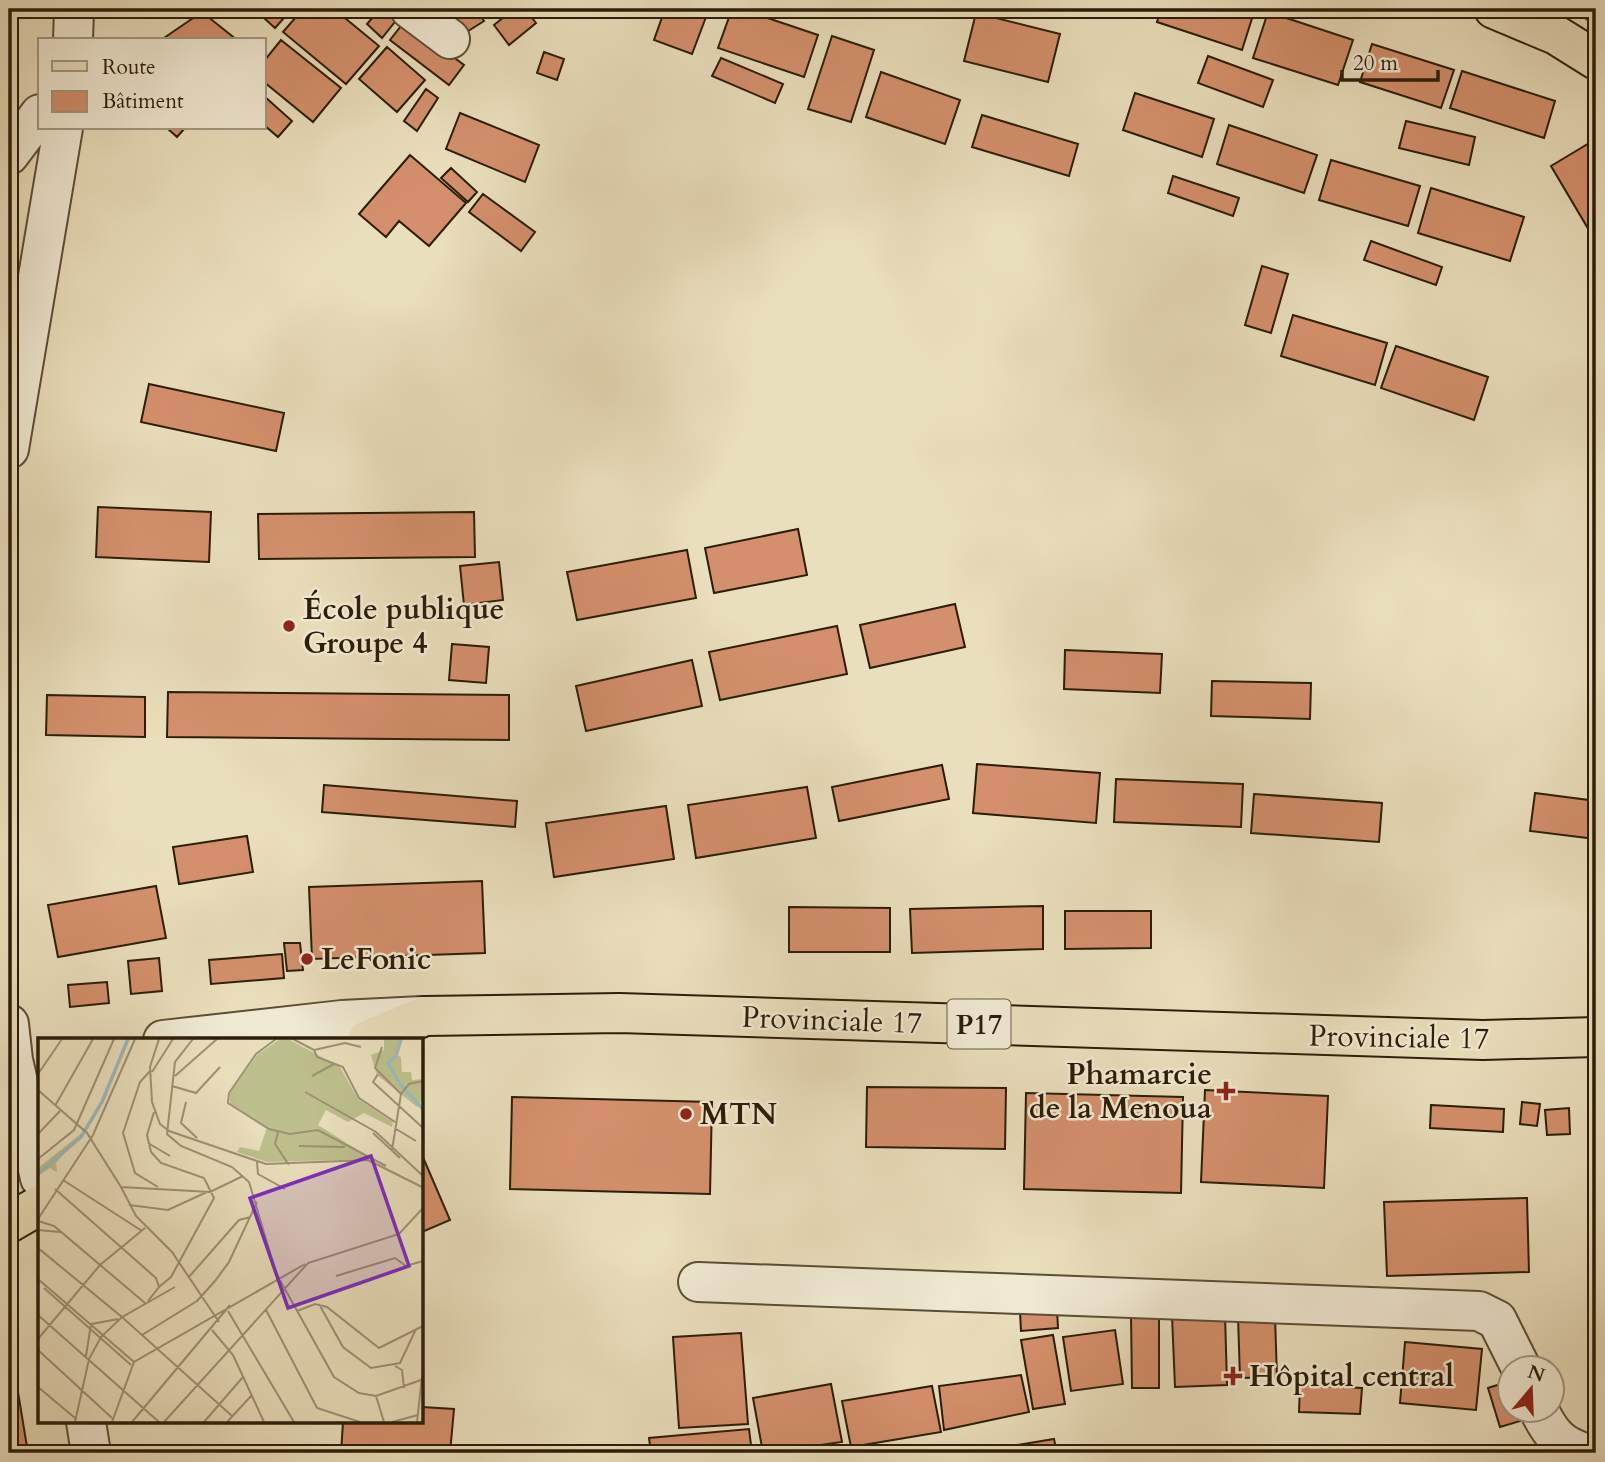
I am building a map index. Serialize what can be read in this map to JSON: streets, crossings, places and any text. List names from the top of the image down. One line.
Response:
{"streets":{"main road":["Provinciale 17","P17"]},"places":{"other":["École publique Groupe 4","LeFonic","MTN"],"health":["Phamarcie de la Menoua","Hôpital central"]},"legend":["Route","Bâtiment"],"scale_bar":"20 m","north":"top"}
